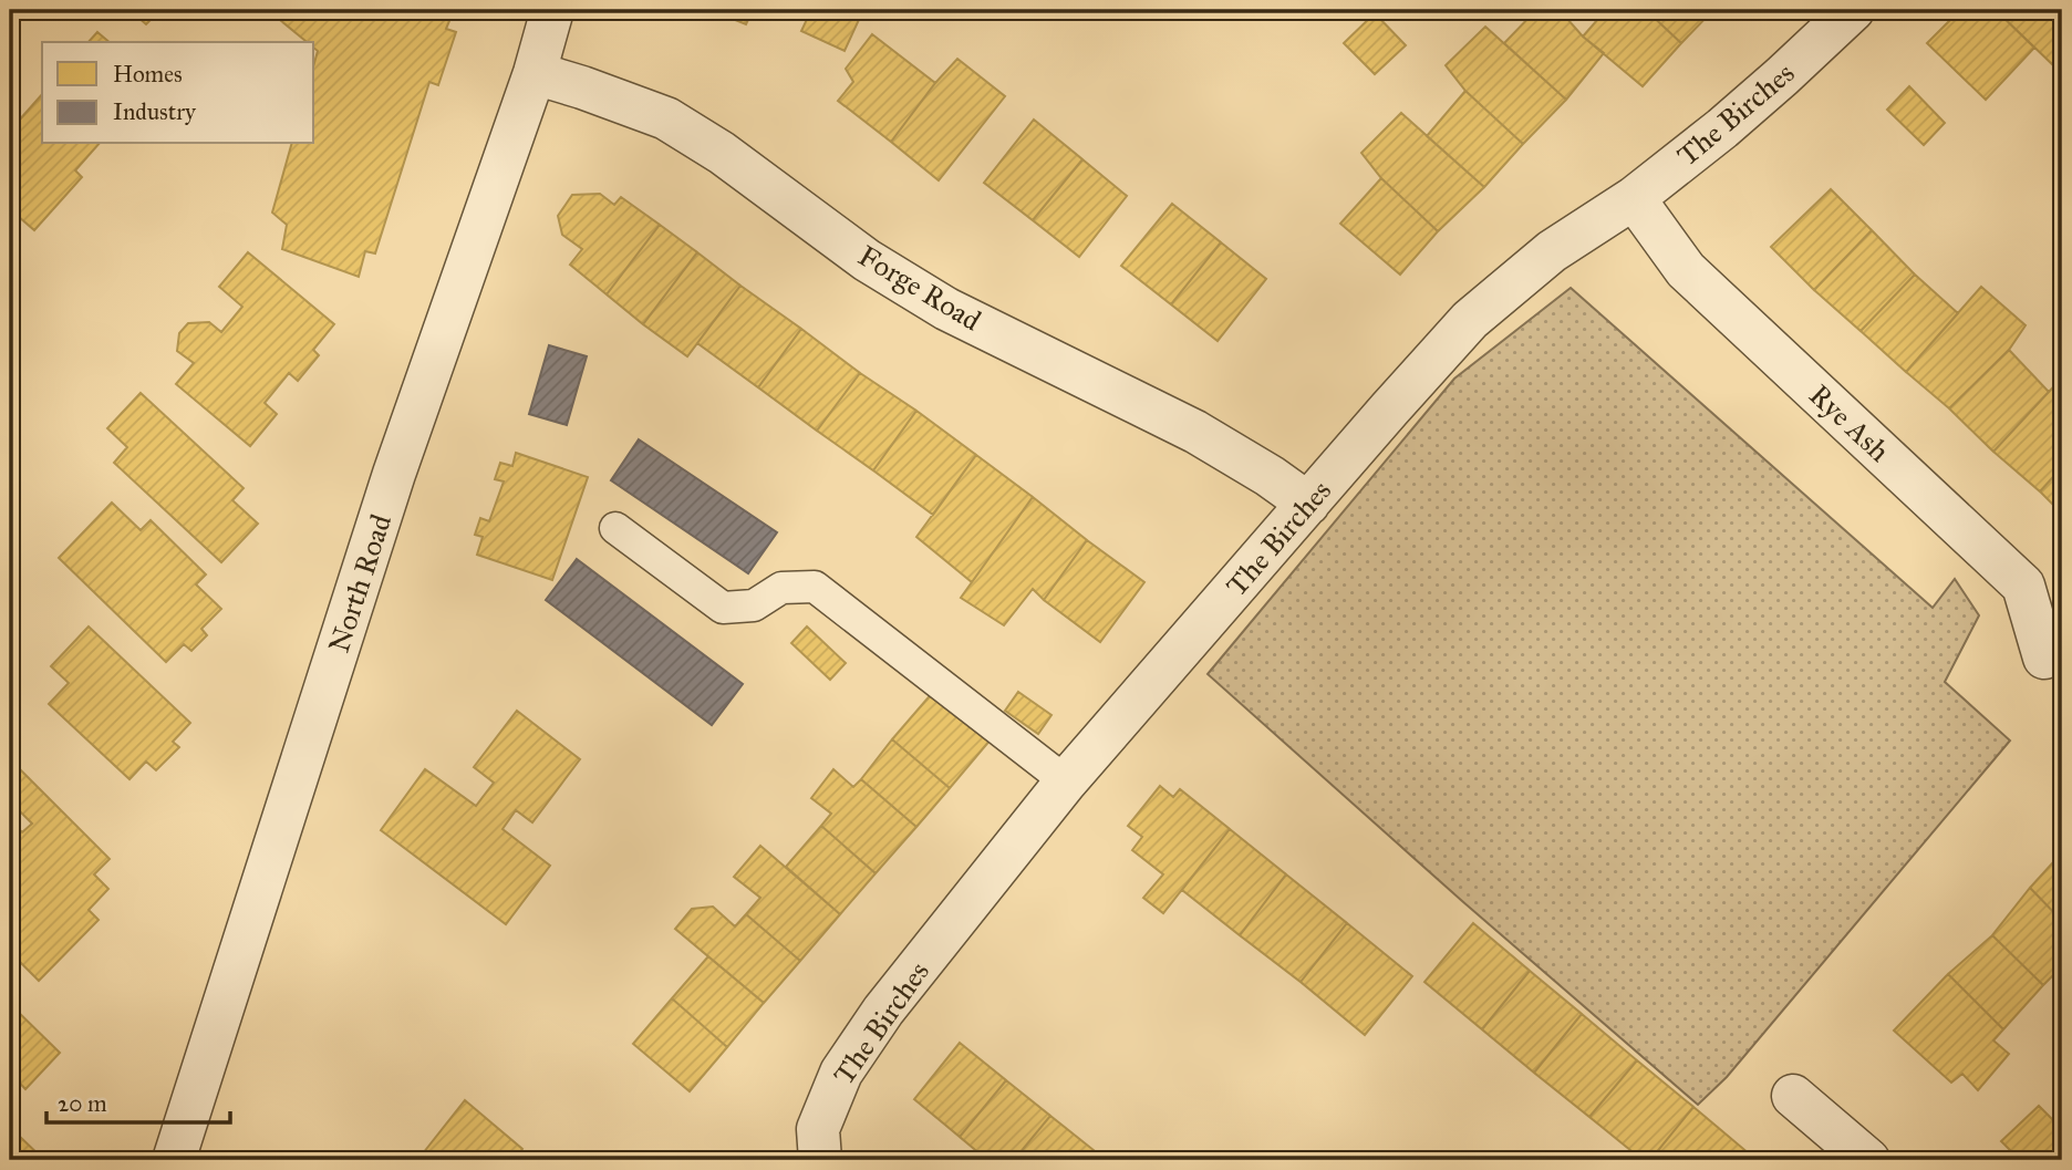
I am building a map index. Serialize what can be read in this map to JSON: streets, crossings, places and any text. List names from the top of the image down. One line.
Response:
{"streets":{"street":["The Birches","Forge Road","Rye Ash","North Road"]},"crossings":[["The Birches","Forge Road"],["The Birches","Rye Ash"],["Forge Road","North Road"]],"legend":["Homes","Industry"],"scale_bar":"20 m"}
